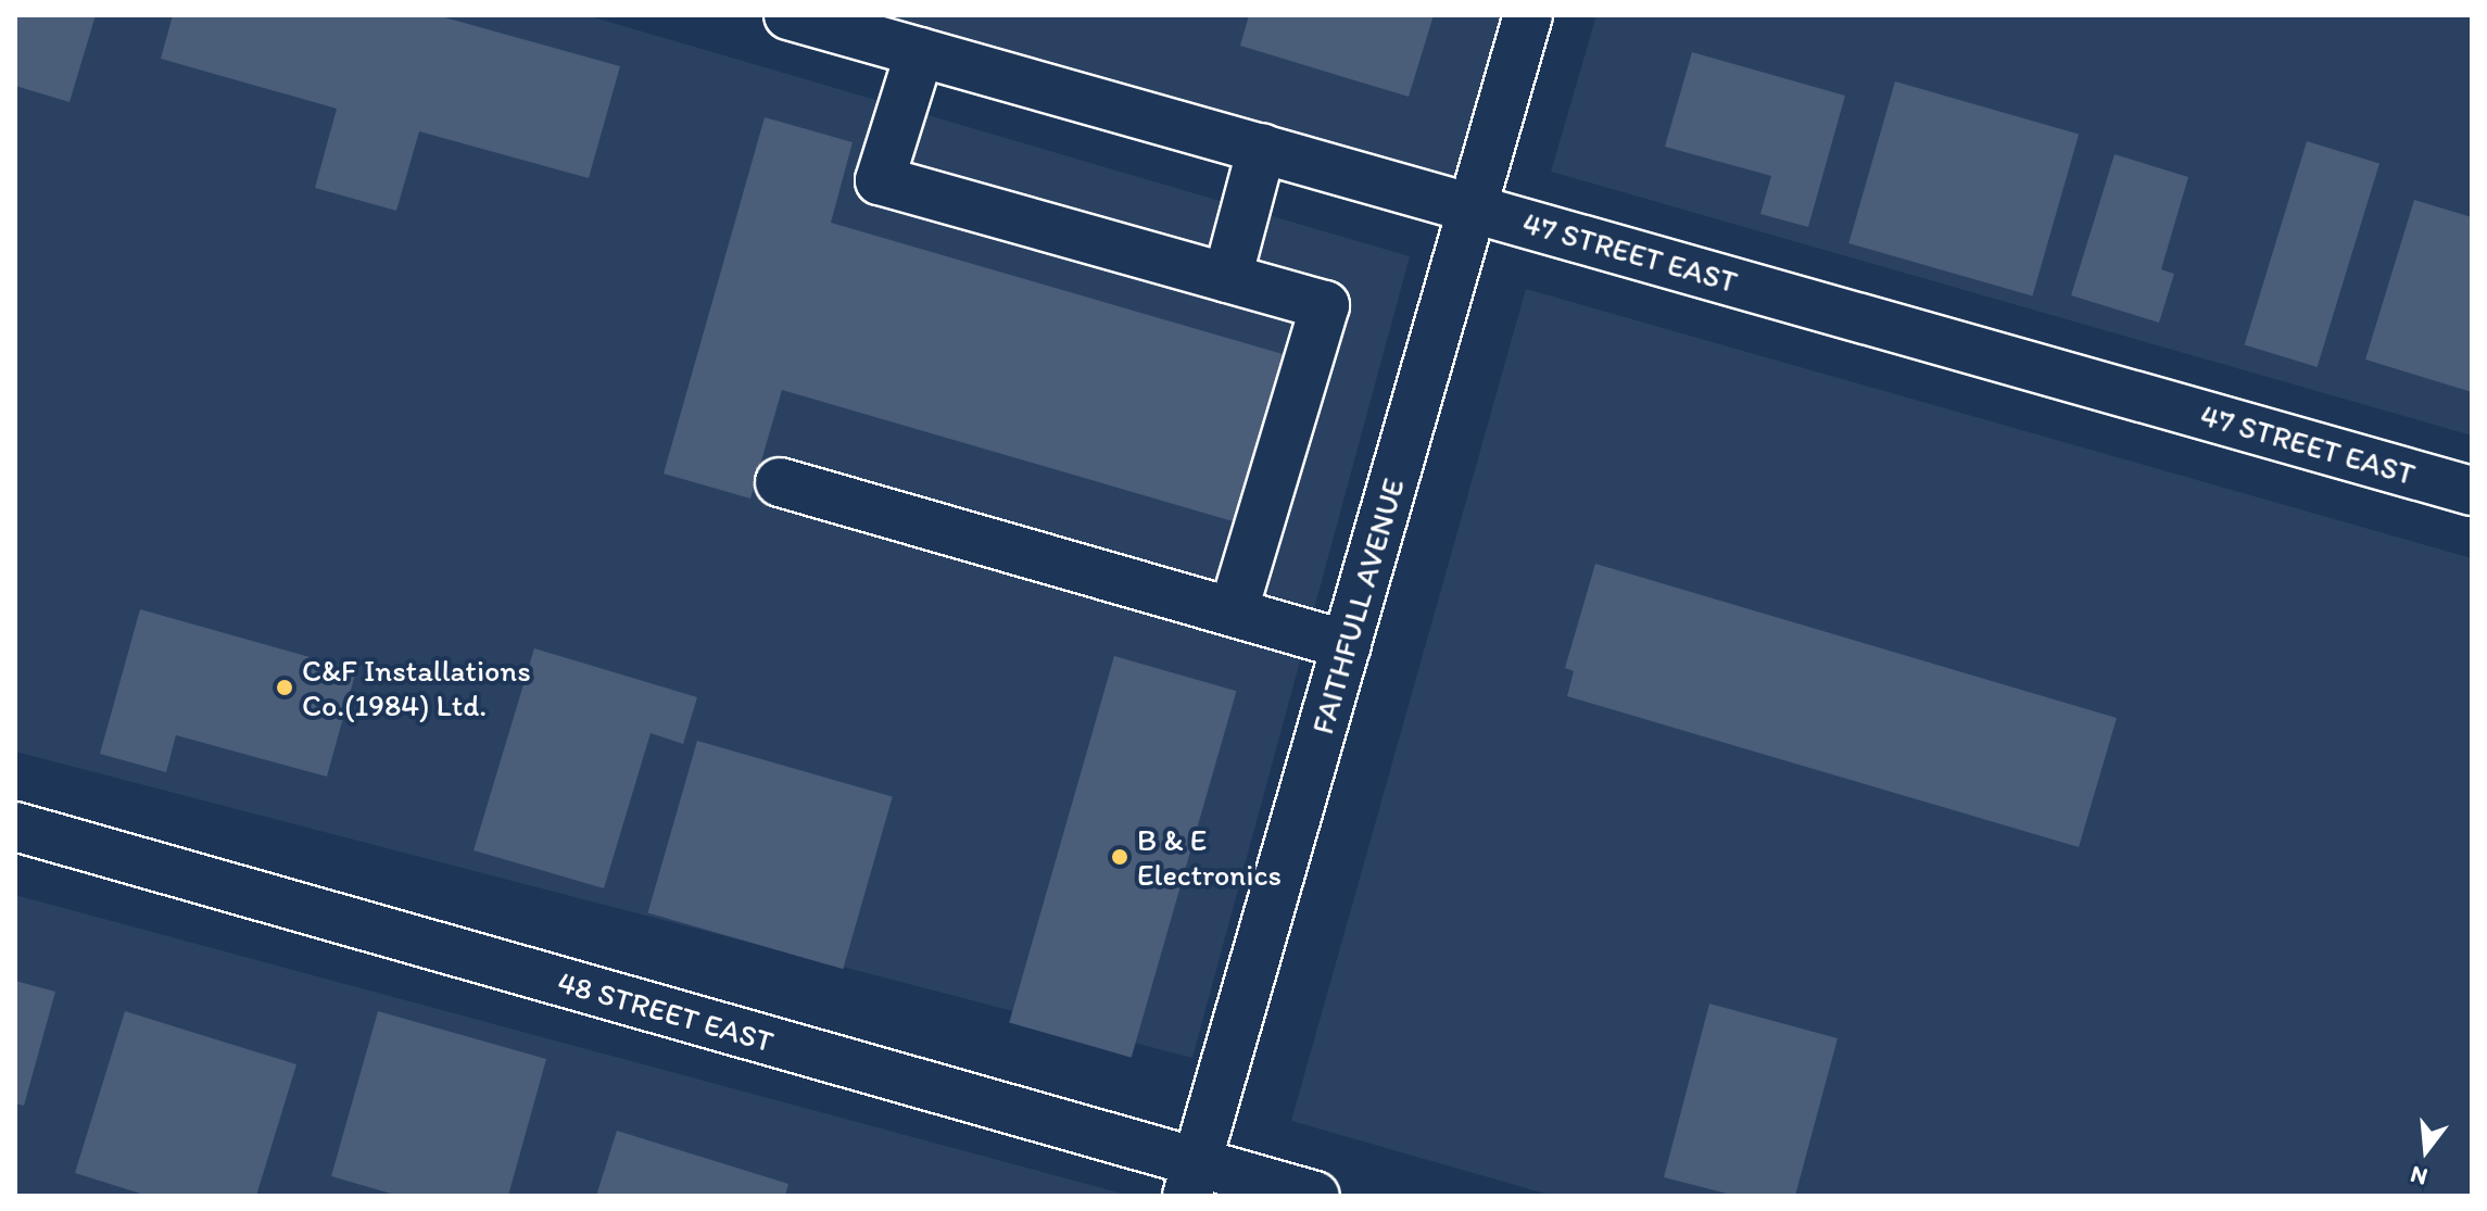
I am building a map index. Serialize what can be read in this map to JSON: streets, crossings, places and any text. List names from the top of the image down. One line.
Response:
{"streets":{"street":["47 STREET EAST","FAITHFULL AVENUE","48 STREET EAST"]},"crossings":[["47 STREET EAST","FAITHFULL AVENUE"],["FAITHFULL AVENUE","48 STREET EAST"]],"places":["C&F Installations Co.(1984) Ltd.","B & E Electronics"],"north":"bottom"}
